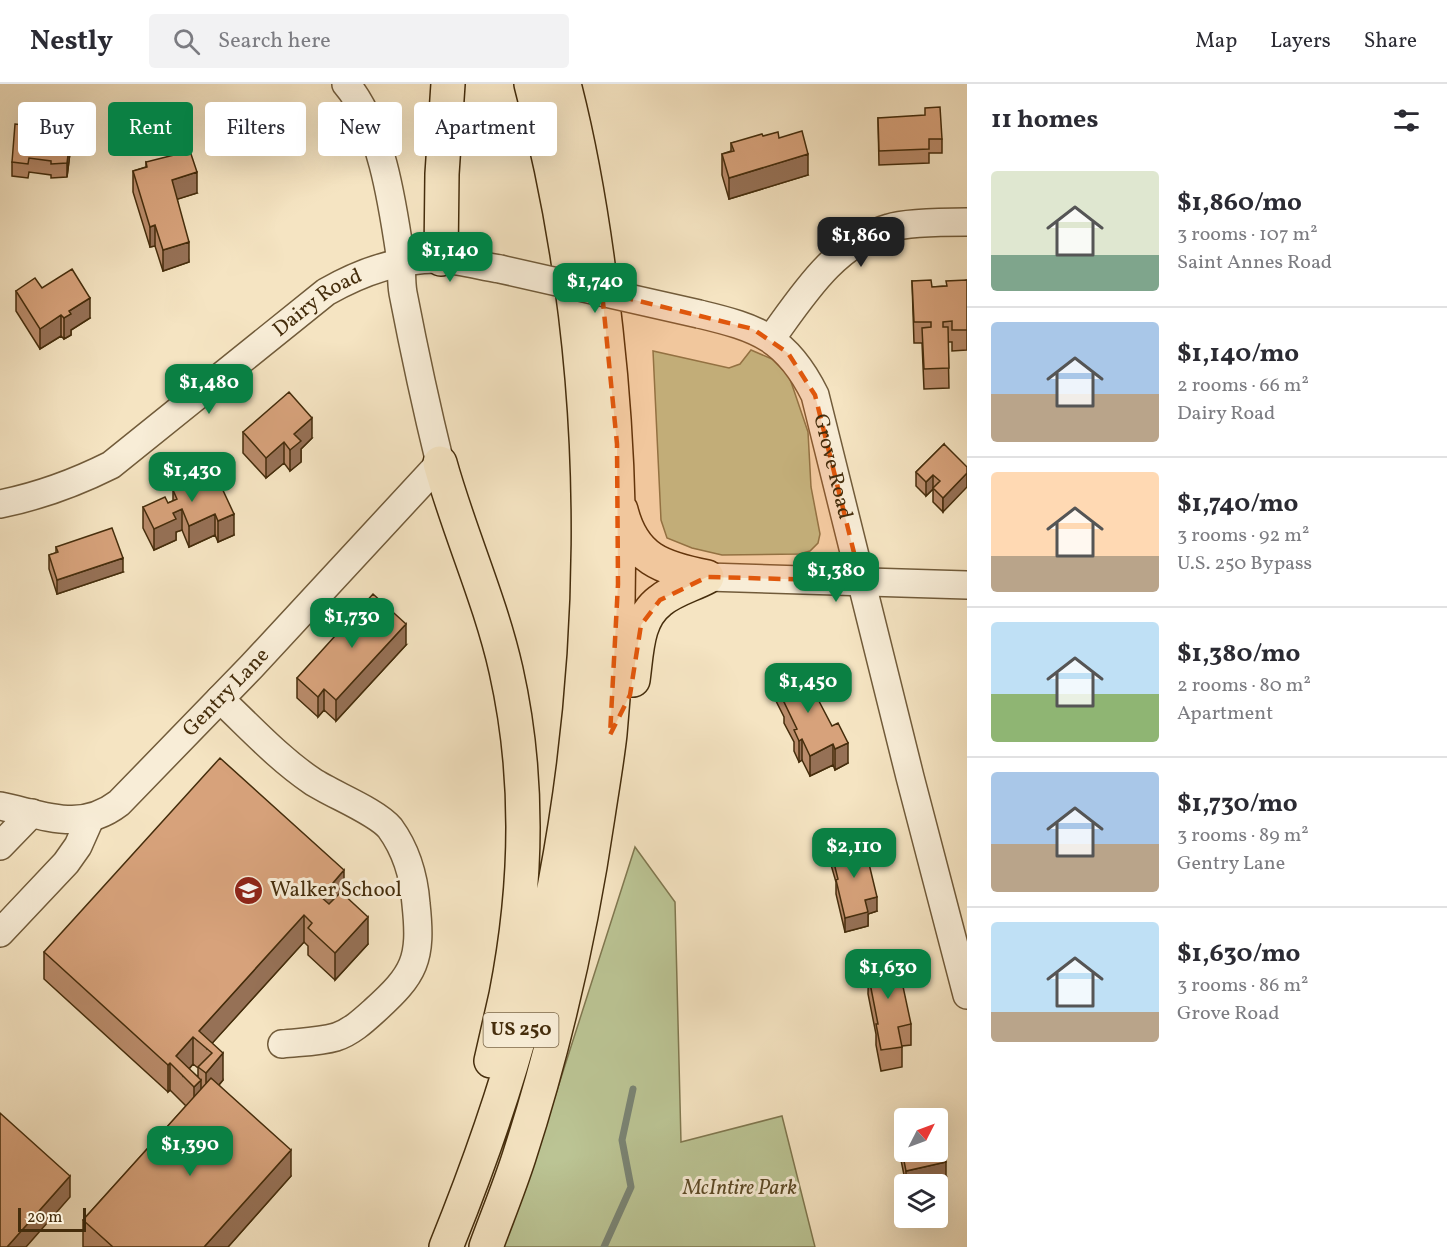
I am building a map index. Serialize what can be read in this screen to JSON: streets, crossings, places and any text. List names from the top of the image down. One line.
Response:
{"streets":{"highway":["US 250"],"street":["Dairy Road","Grove Road","Gentry Lane"]},"crossings":[["Dairy Road","Grove Road"]],"parks":["McIntire Park"],"places":{"school or university":["Walker School"]},"scale_bar":"20 m","north":"top right","page":{"header":"Nestly","search":"Search here","nav":["Map","Layers","Share"],"heading":"11 homes","chip":["Buy","Rent","Filters","New","Apartment"],"list":[{"name":"$1,860/mo","note":"3 rooms · 107 m² · Saint Annes Road"},{"name":"$1,140/mo","note":"2 rooms · 66 m² · Dairy Road"},{"name":"$1,740/mo","note":"3 rooms · 92 m² · U.S. 250 Bypass"},{"name":"$1,380/mo","note":"2 rooms · 80 m² · Apartment"},{"name":"$1,730/mo","note":"3 rooms · 89 m² · Gentry Lane"},{"name":"$1,630/mo","note":"3 rooms · 86 m² · Grove Road"}],"price":["$1,860","$1,140","$1,740","$1,480","$1,430","$1,380","$1,730","$1,450","$2,110","$1,630","$1,390"],"scale":"20 m"}}
